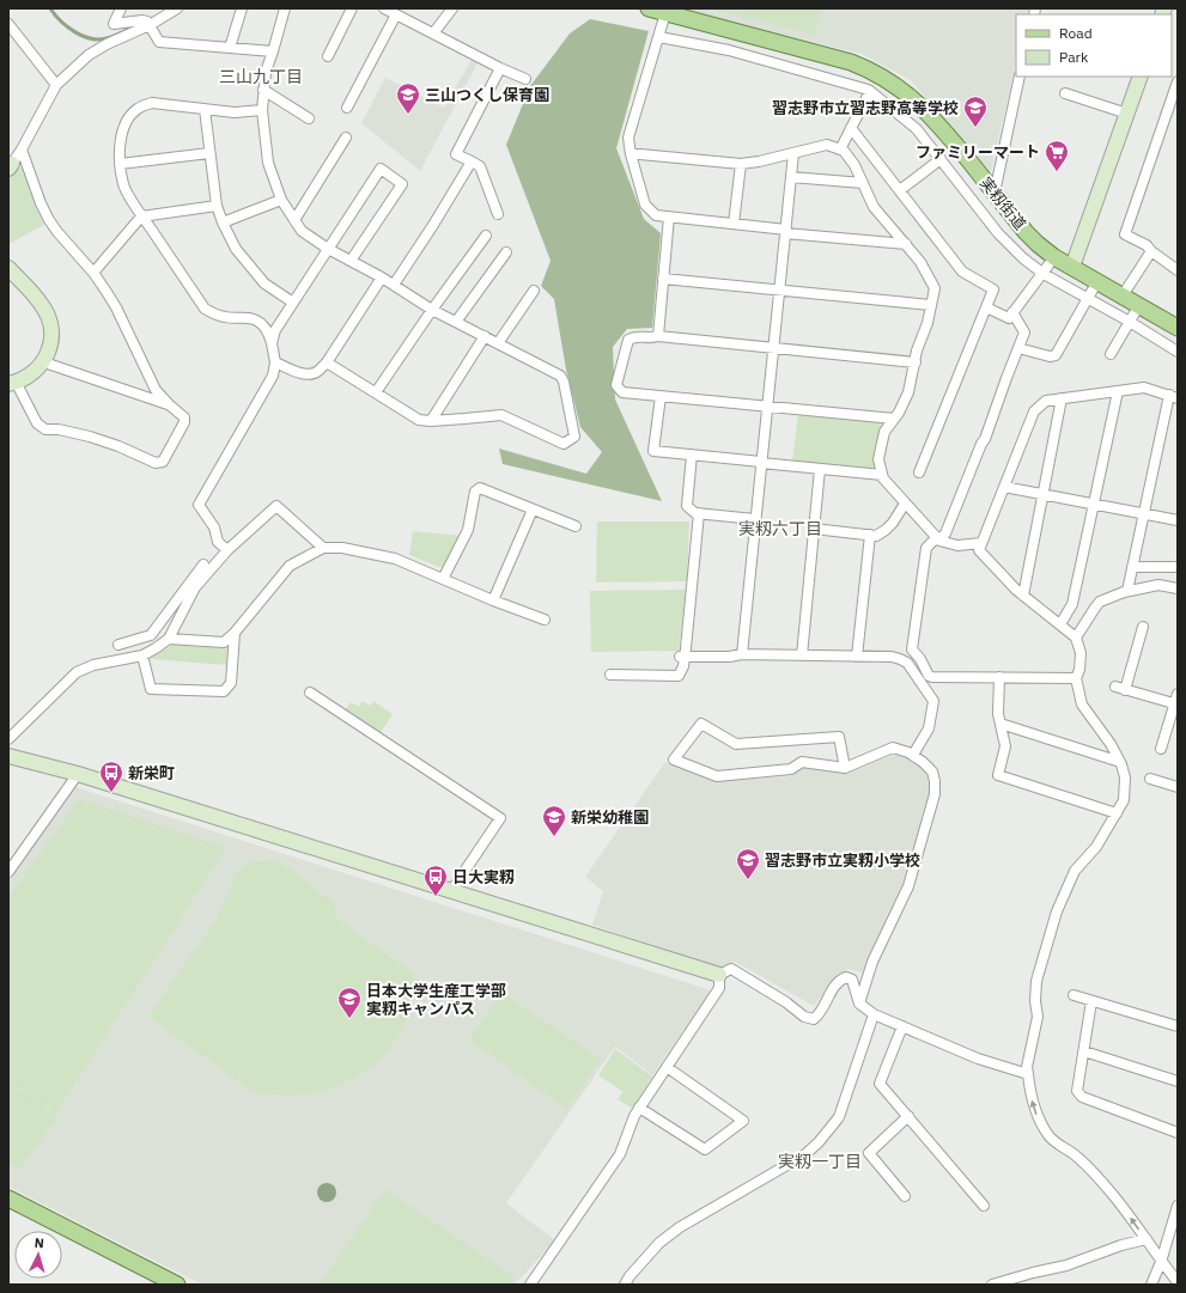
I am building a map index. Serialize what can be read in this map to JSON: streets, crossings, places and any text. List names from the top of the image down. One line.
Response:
{"streets":{"main road":["実籾街道"]},"districts":["三山九丁目","実籾六丁目","実籾一丁目"],"places":{"school or university":["三山つくし保育園","習志野市立習志野高等学校","新栄幼稚園","習志野市立実籾小学校","日本大学生産工学部 実籾キャンパス"],"supermarket":["ファミリーマート"],"bus stop":["新栄町","日大実籾"]},"legend":["Road","Park"],"north":"top"}
